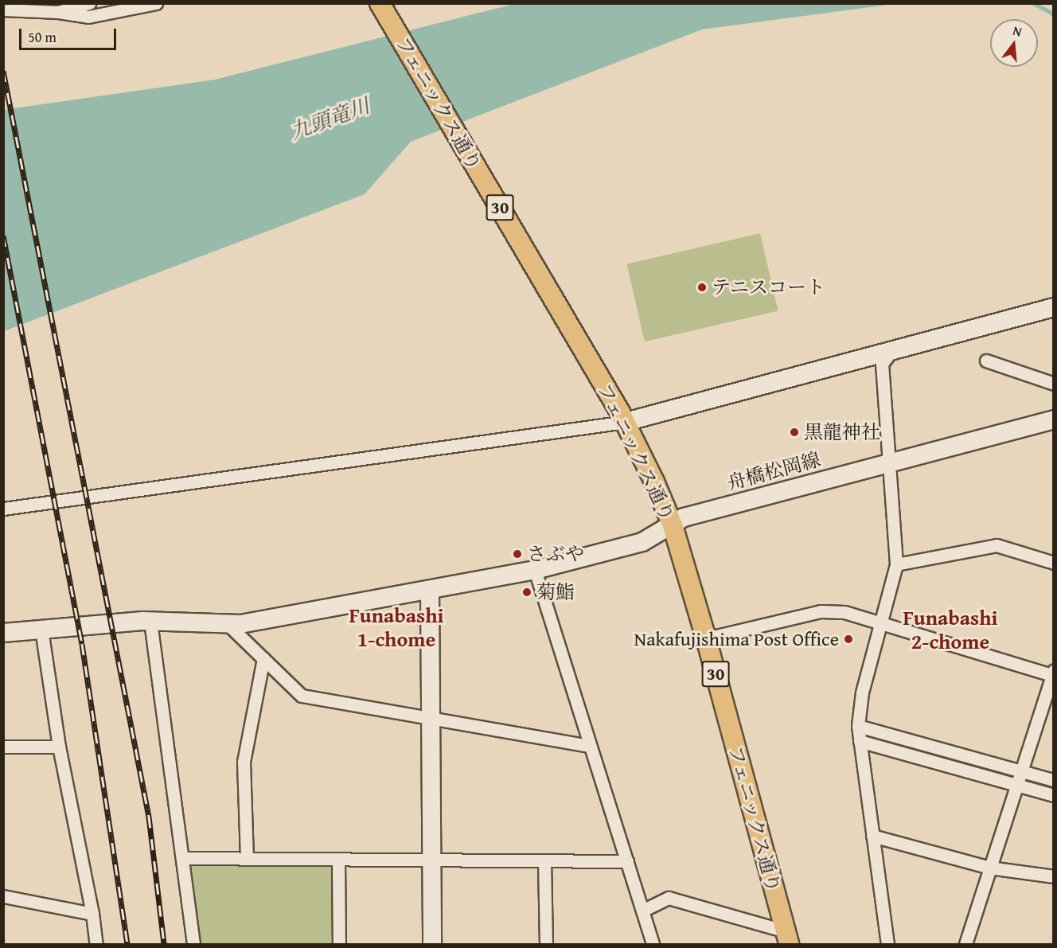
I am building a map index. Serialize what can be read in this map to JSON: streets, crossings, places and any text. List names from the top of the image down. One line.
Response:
{"streets":{"main road":["フェニックス通り","30"],"street":["舟橋松岡線"]},"crossings":[["フェニックス通り","舟橋松岡線"]],"districts":["Funabashi 1-chome","Funabashi 2-chome"],"water":["九頭竜川"],"places":["テニスコート","黒龍神社","さぶや","菊鮨","Nakafujishima Post Office"],"scale_bar":"50 m","north":"top"}
